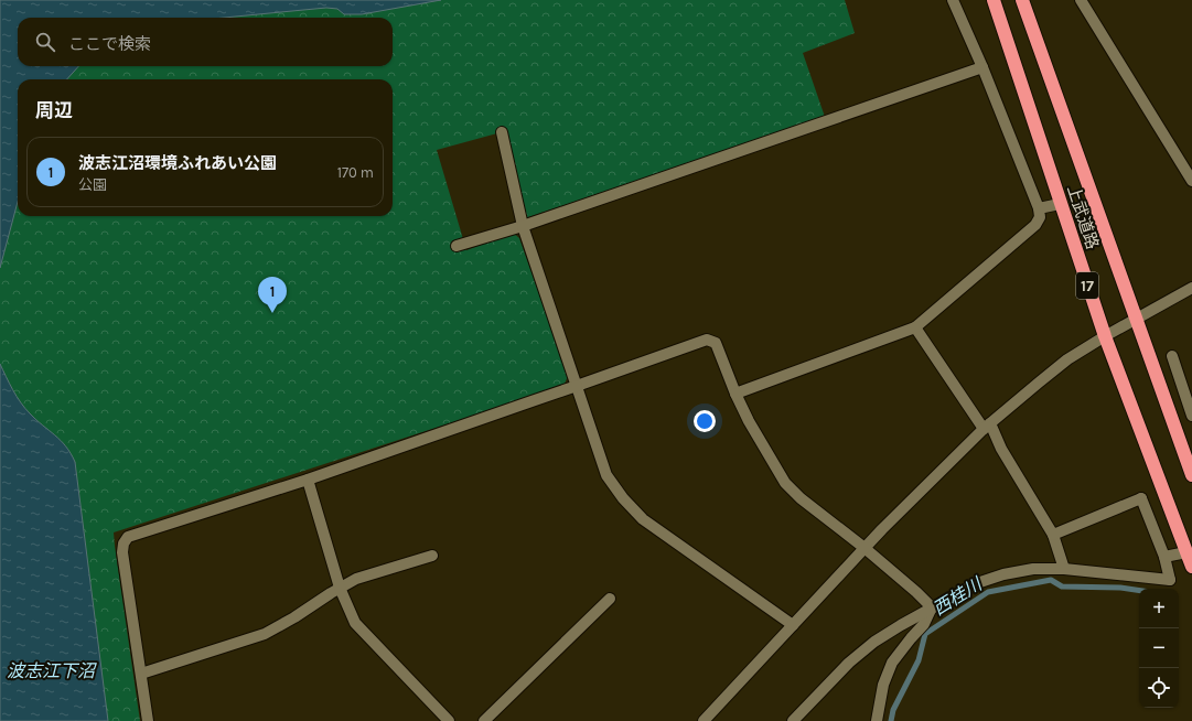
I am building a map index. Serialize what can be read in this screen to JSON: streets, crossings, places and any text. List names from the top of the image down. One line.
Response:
{"streets":{"highway":["上武道路","17"]},"water":["西桂川","波志江下沼"],"page":{"search":"ここで検索","heading":"周辺","list":[{"mark":"1","name":"波志江沼環境ふれあい公園","note":"公園","value":"170 m"}],"pins":"1","map_buttons":["+","−"]}}
